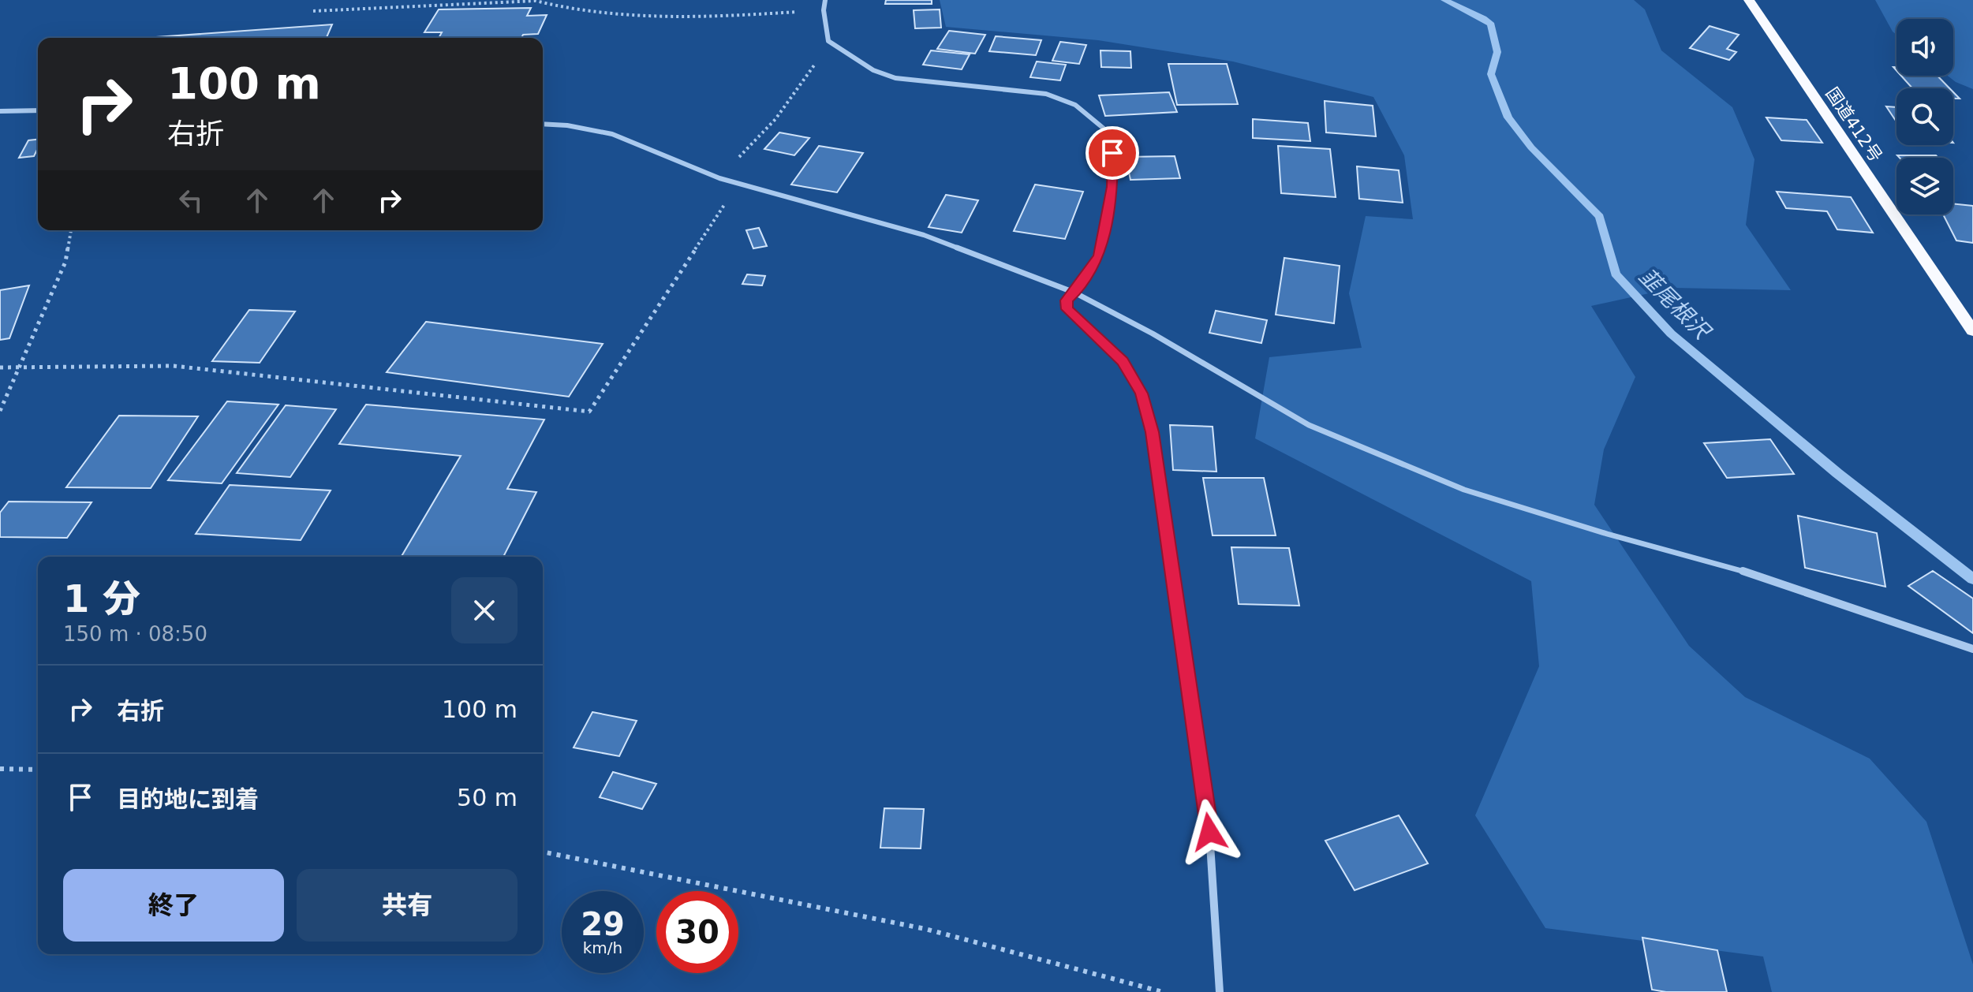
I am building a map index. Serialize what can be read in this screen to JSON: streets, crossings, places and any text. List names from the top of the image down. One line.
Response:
{"streets":{"highway":["国道412号"]},"water":["韮尾根沢"],"page":{"turn":["100 m","右折"],"heading":["1 分","150 m · 08:50"],"list":[{"name":"右折","value":"100 m"},{"name":"目的地に到着","value":"50 m"}],"buttons":["終了","共有"],"speed":"29 km/h","limit":"30"}}
